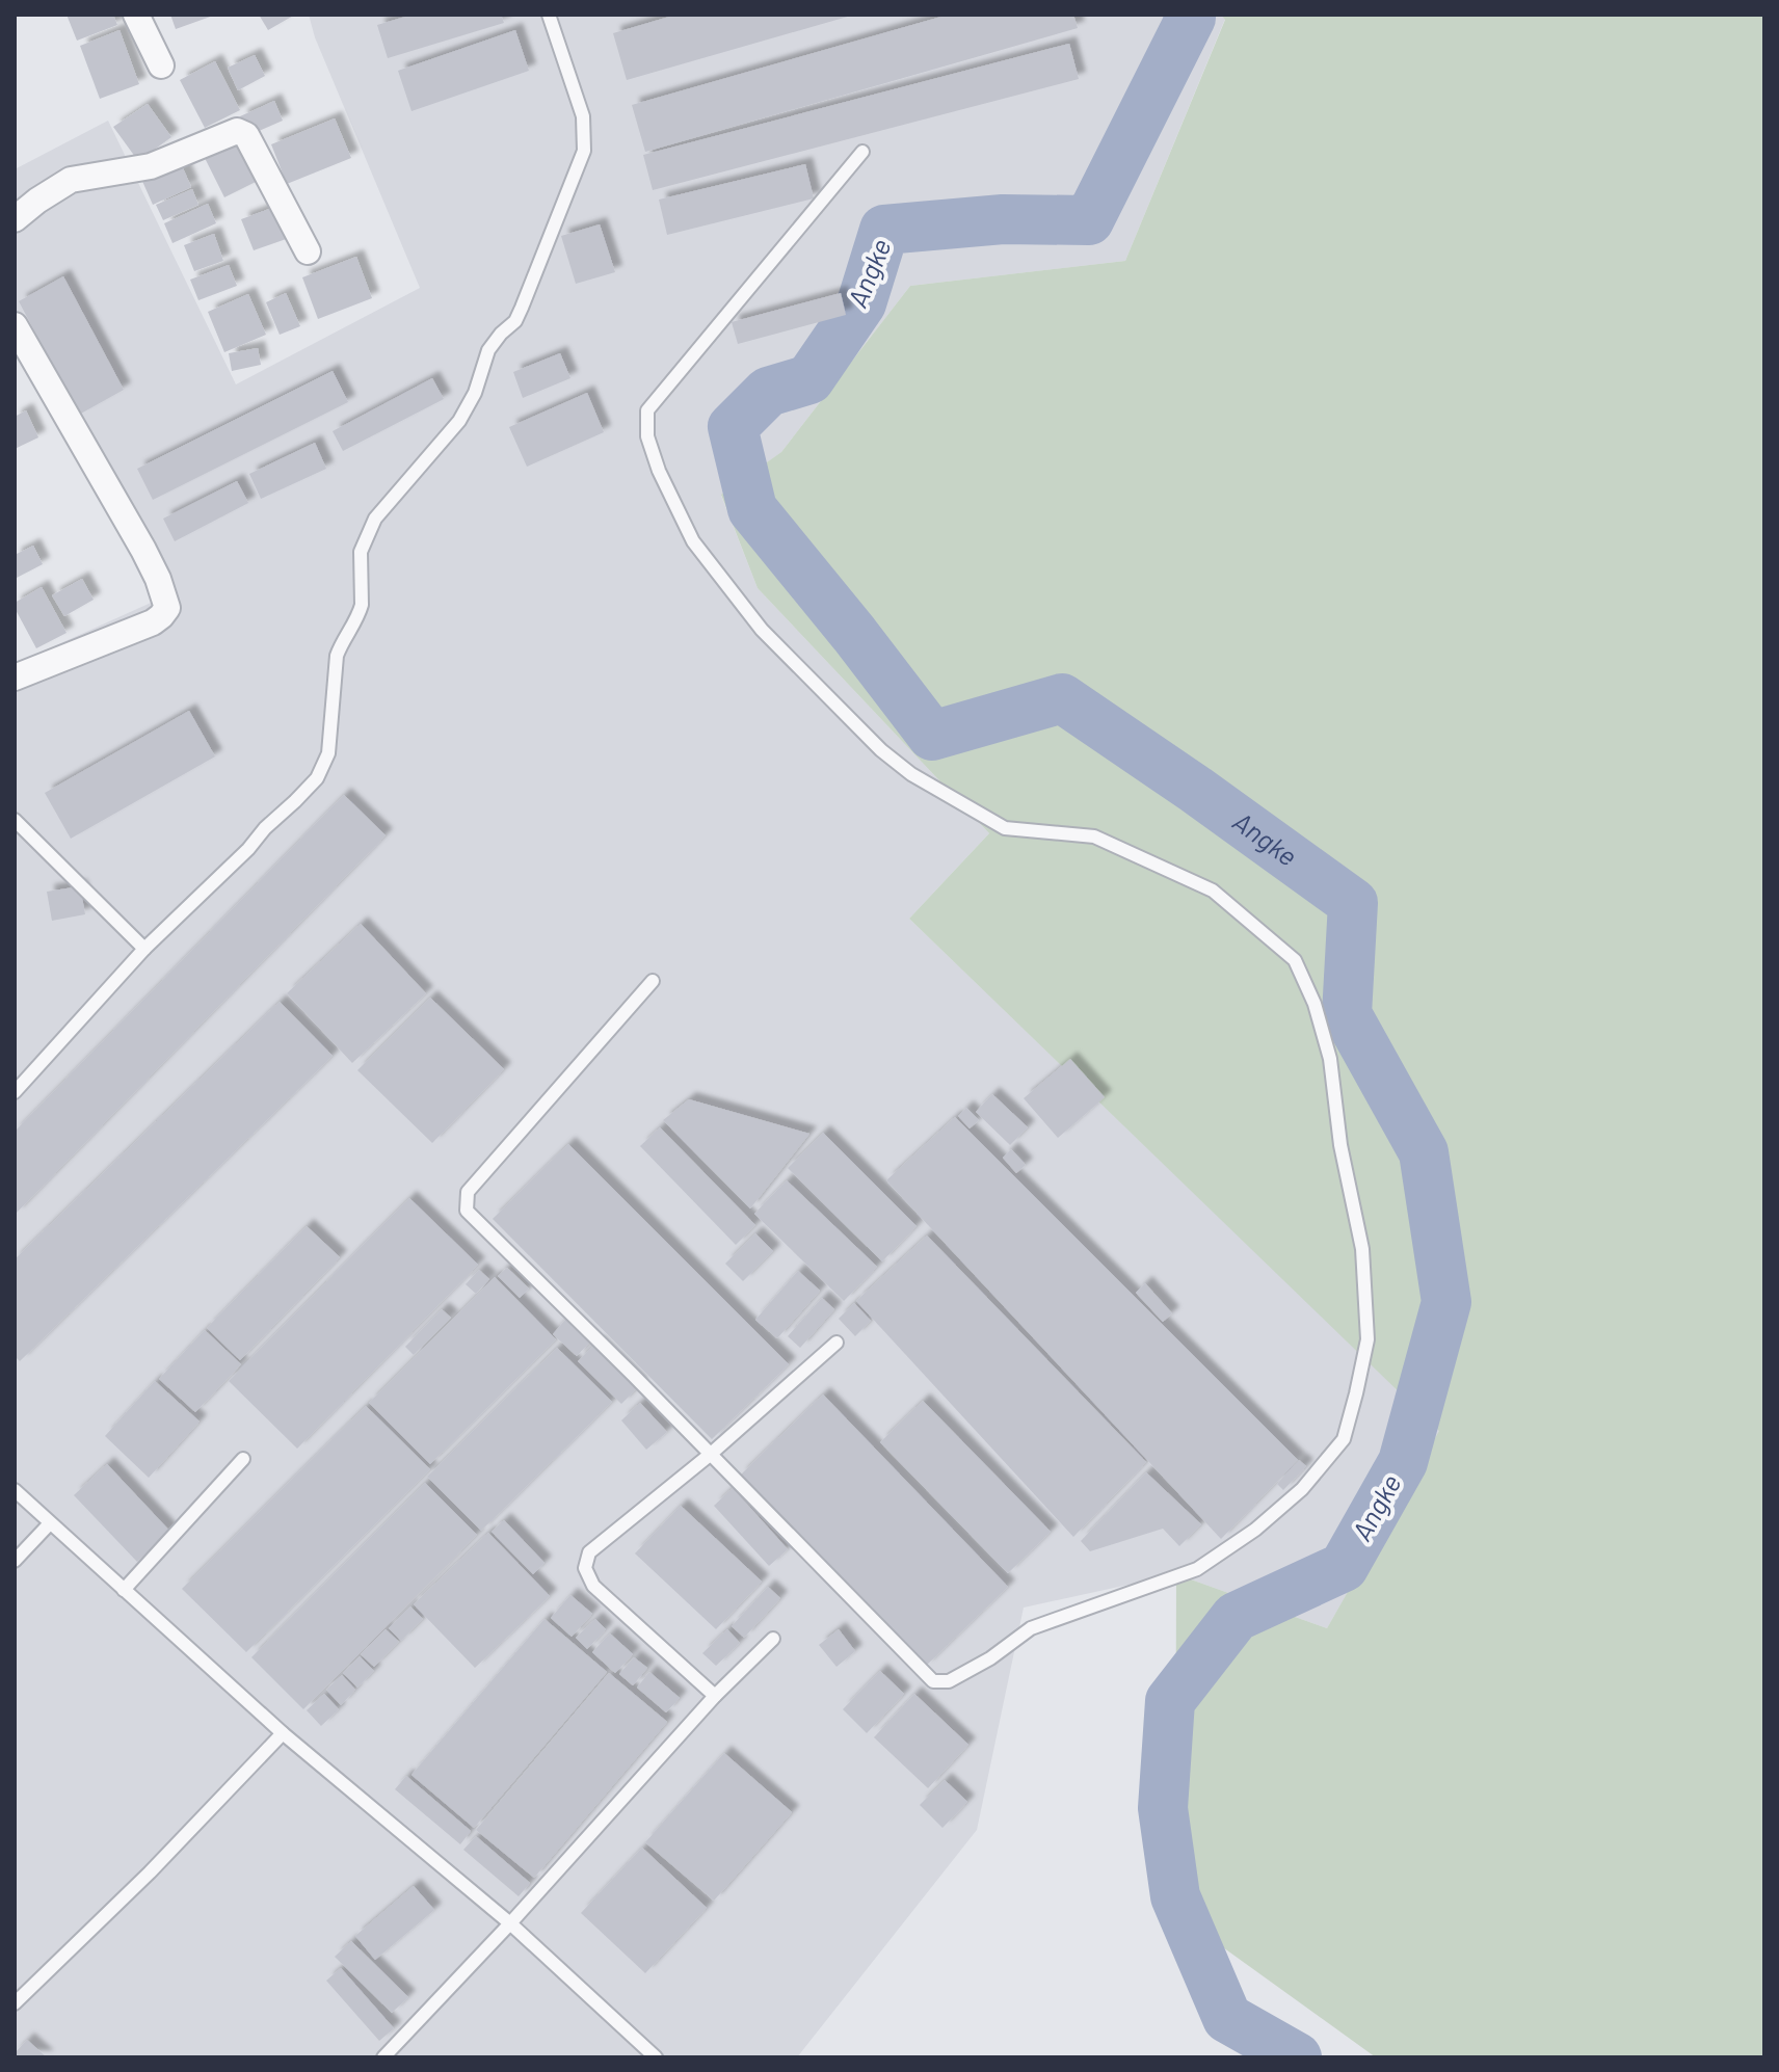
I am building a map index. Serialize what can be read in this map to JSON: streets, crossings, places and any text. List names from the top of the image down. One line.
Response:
{"water":["Angke"]}
